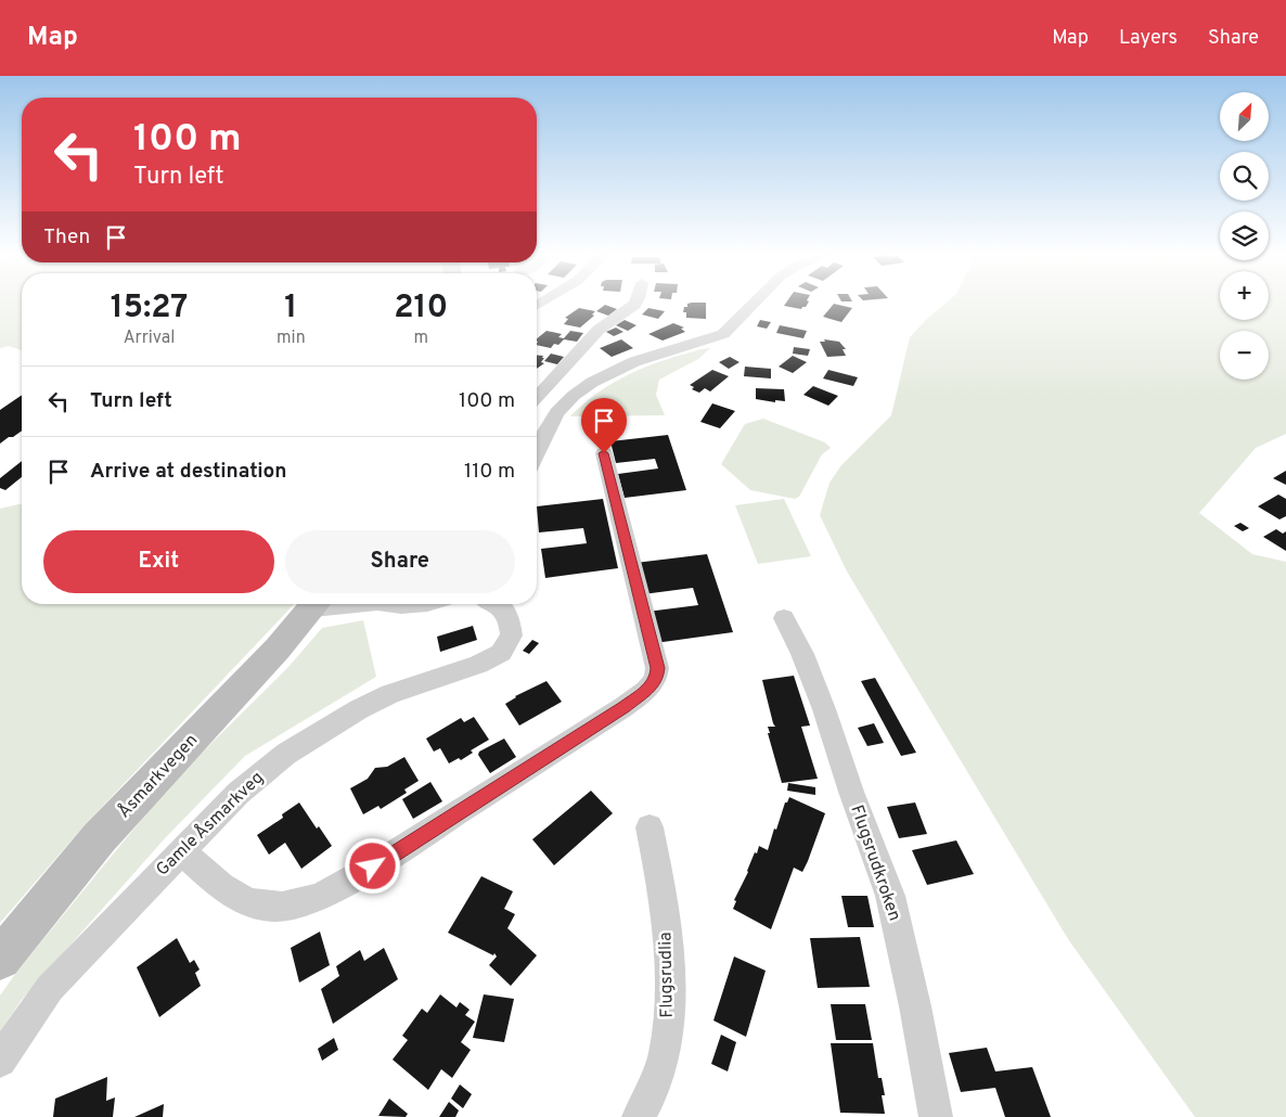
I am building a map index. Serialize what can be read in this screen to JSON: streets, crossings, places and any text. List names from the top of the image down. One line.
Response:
{"streets":{"main road":["Åsmarkvegen"],"street":["Gamle Åsmarkveg","Flugsrudkroken","Flugsrudlia"]},"north":"top right","page":{"header":"Map","nav":["Map","Layers","Share"],"map_buttons":["+","−"],"turn":["100 m","Turn left"],"then":"Then","eta":["15:27","Arrival","1","min","210","m"],"list":[{"name":"Turn left","value":"100 m"},{"name":"Arrive at destination","value":"110 m"}],"buttons":["Exit","Share"]}}
